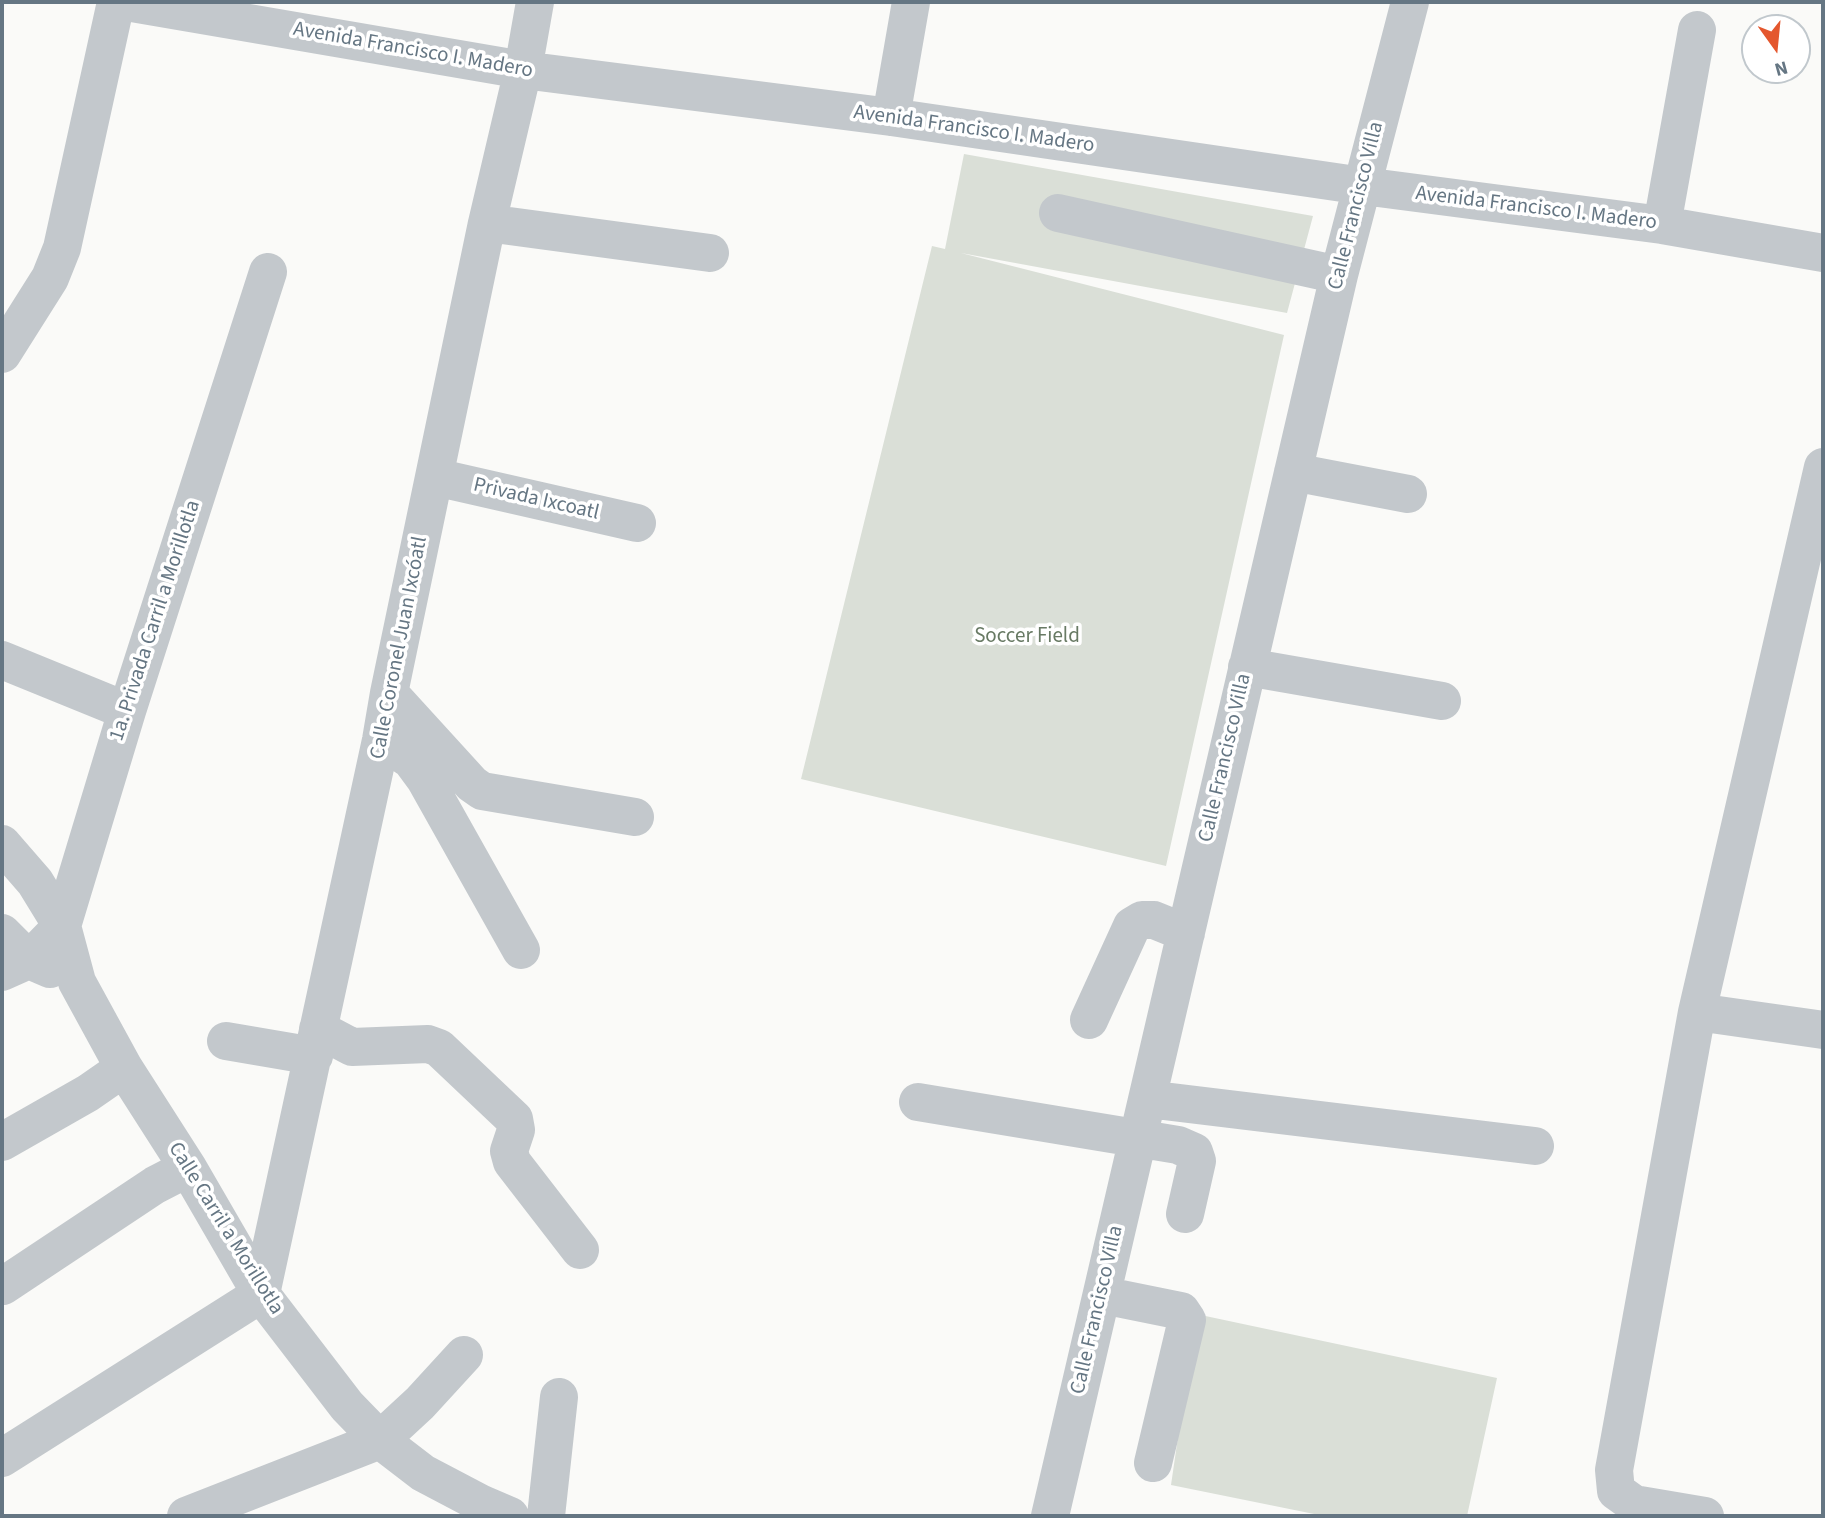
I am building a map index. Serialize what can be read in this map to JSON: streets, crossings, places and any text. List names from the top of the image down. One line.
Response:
{"streets":{"street":["Avenida Francisco I. Madero","Calle Francisco Villa","Privada Ixcoatl","1a. Privada Carril a Morillotla","Calle Coronel Juan Ixcóatl","Calle Carril a Morillotla"]},"crossings":[["Avenida Francisco I. Madero","Calle Francisco Villa"],["Avenida Francisco I. Madero","Calle Coronel Juan Ixcóatl"],["Privada Ixcoatl","Calle Coronel Juan Ixcóatl"],["1a. Privada Carril a Morillotla","Calle Carril a Morillotla"],["Calle Coronel Juan Ixcóatl","Calle Carril a Morillotla"]],"parks":["Soccer Field"],"north":"bottom"}
